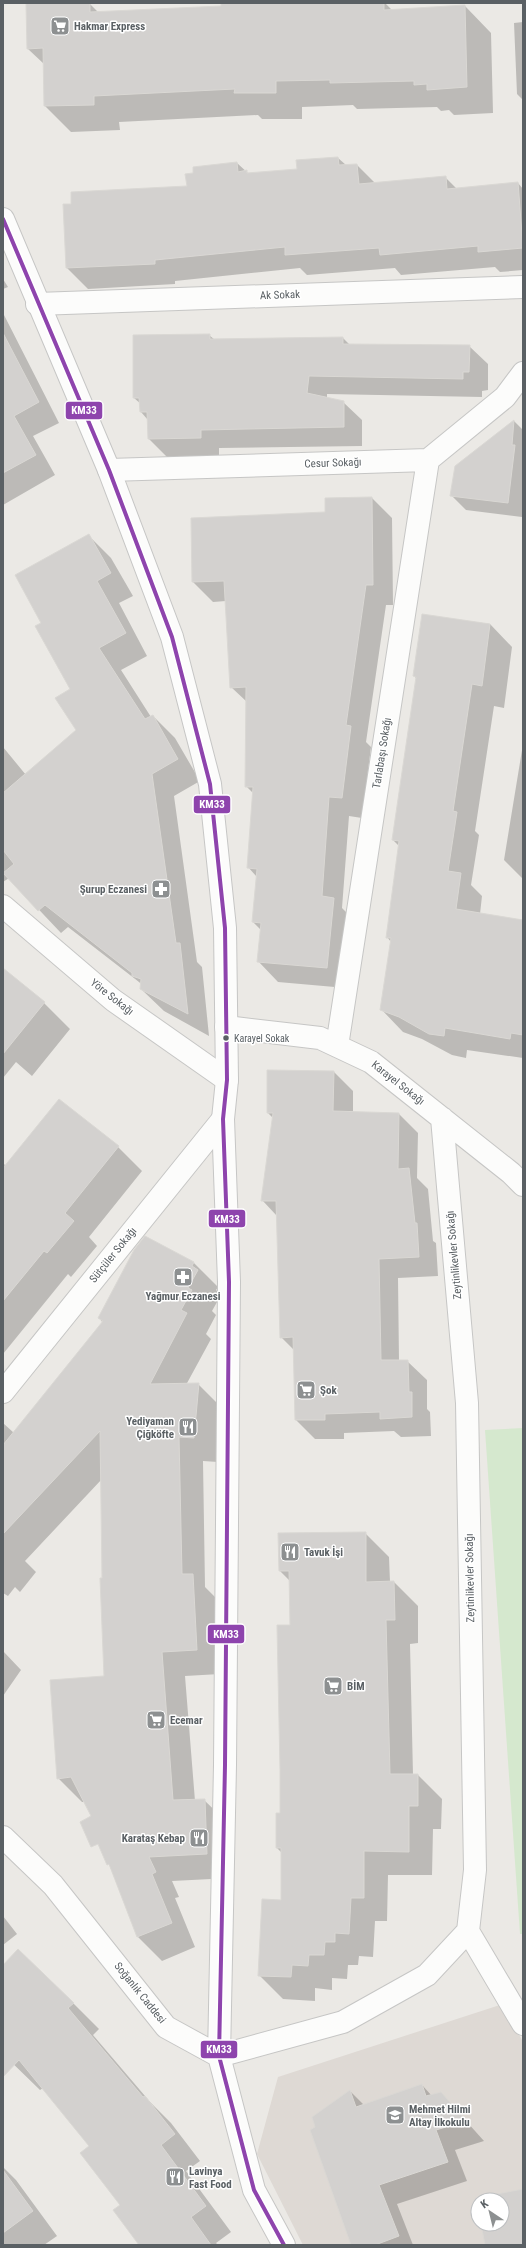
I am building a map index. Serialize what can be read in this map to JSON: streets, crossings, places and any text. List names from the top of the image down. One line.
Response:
{"streets":{"street":["Ak Sokak","Cesur Sokağı","Tarlabaşı Sokağı","Yöre Sokağı","Karayel Sokağı","Sütçüler Sokağı","Zeytinlikevler Sokağı","Soğanlık Caddesi"]},"crossings":[["Cesur Sokağı","Tarlabaşı Sokağı"],["Tarlabaşı Sokağı","Karayel Sokağı"],["Karayel Sokağı","Zeytinlikevler Sokağı"]],"places":{"supermarket":["Hakmar Express","Şok","BİM","Ecemar"],"pharmacy":["Şurup Eczanesi","Yağmur Eczanesi"],"other":["Karayel Sokak"],"restaurant":["Yediyaman Çiğköfte","Tavuk İşi","Karataş Kebap","Lavinya Fast Food"],"school or university":["Mehmet Hilmi Altay İlkokulu"]},"lines":["transit line KM33"],"north":"top left"}
